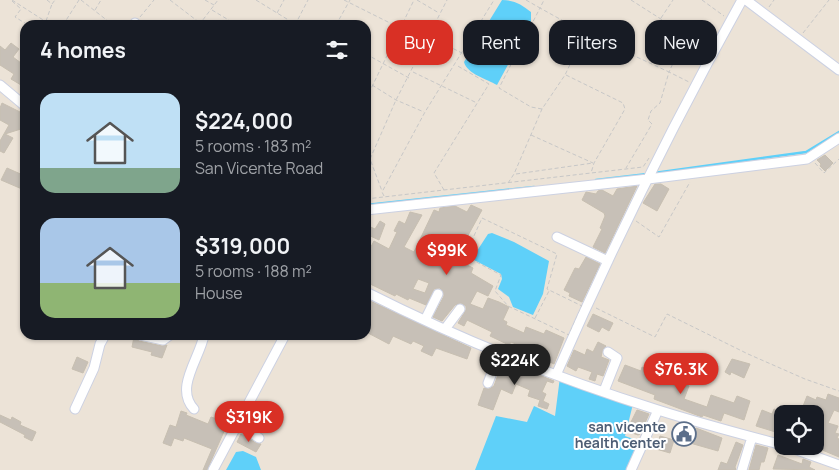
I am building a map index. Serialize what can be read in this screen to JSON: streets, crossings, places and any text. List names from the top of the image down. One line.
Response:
{"places":{"public building":["san vicente health center"]},"page":{"chip":["Buy","Rent","Filters","New"],"heading":"4 homes","list":[{"name":"$224,000","note":"5 rooms · 183 m² · San Vicente Road"},{"name":"$319,000","note":"5 rooms · 188 m² · House"}],"price":["$99K","$224K","$76.3K","$319K"]}}
